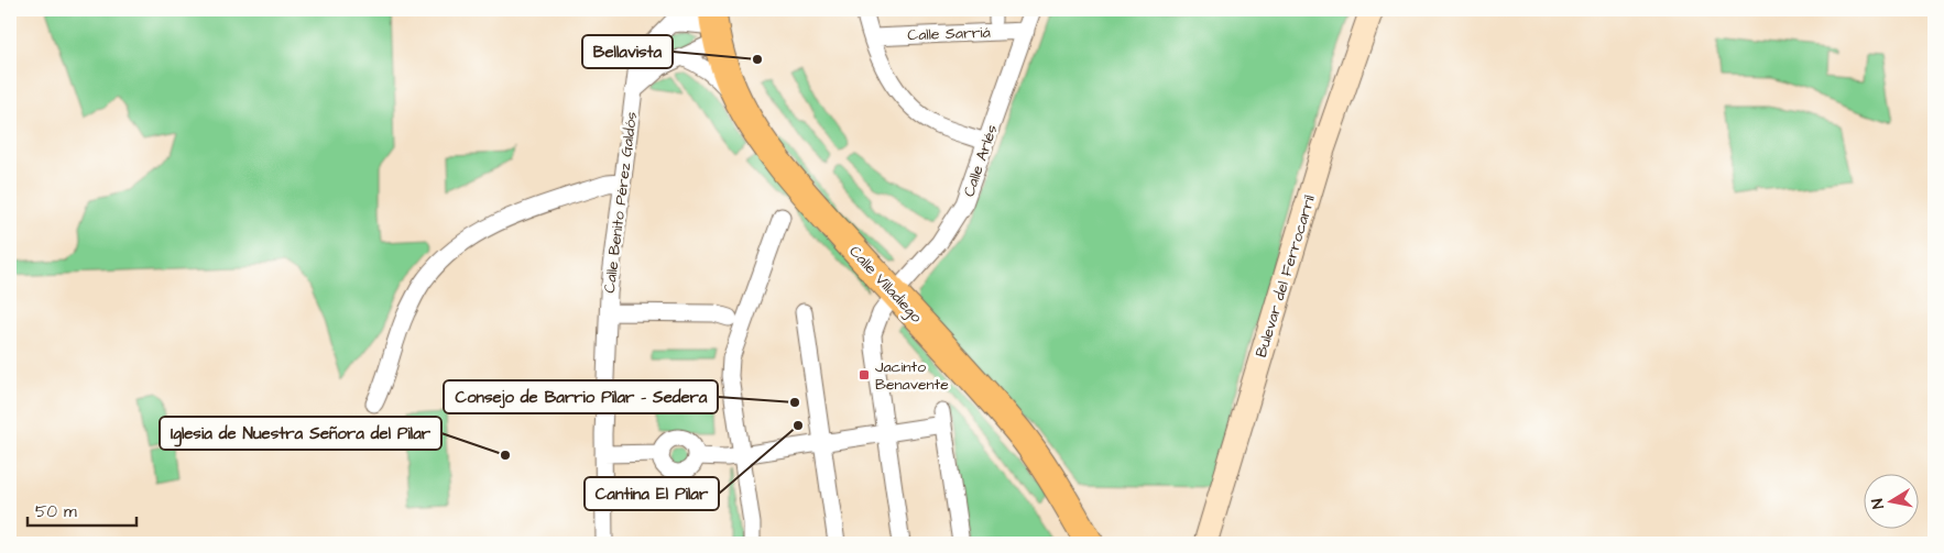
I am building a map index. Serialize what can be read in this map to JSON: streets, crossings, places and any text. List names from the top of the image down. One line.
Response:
{"streets":{"highway":["Calle Villadiego"],"main road":["Bulevar del Ferrocarril"],"street":["Calle Sarriá","Calle Arlés","Calle Benito Pérez Galdós"]},"crossings":[["Calle Sarriá","Calle Arlés"],["Calle Arlés","Calle Villadiego"],["Calle Benito Pérez Galdós","Calle Villadiego"]],"places":{"other":["Bellavista","Consejo de Barrio Pilar - Sedera","Cantina El Pilar","Iglesia de Nuestra Señora del Pilar"],"transit":["Jacinto Benavente"]},"scale_bar":"50 m","north":"left"}
